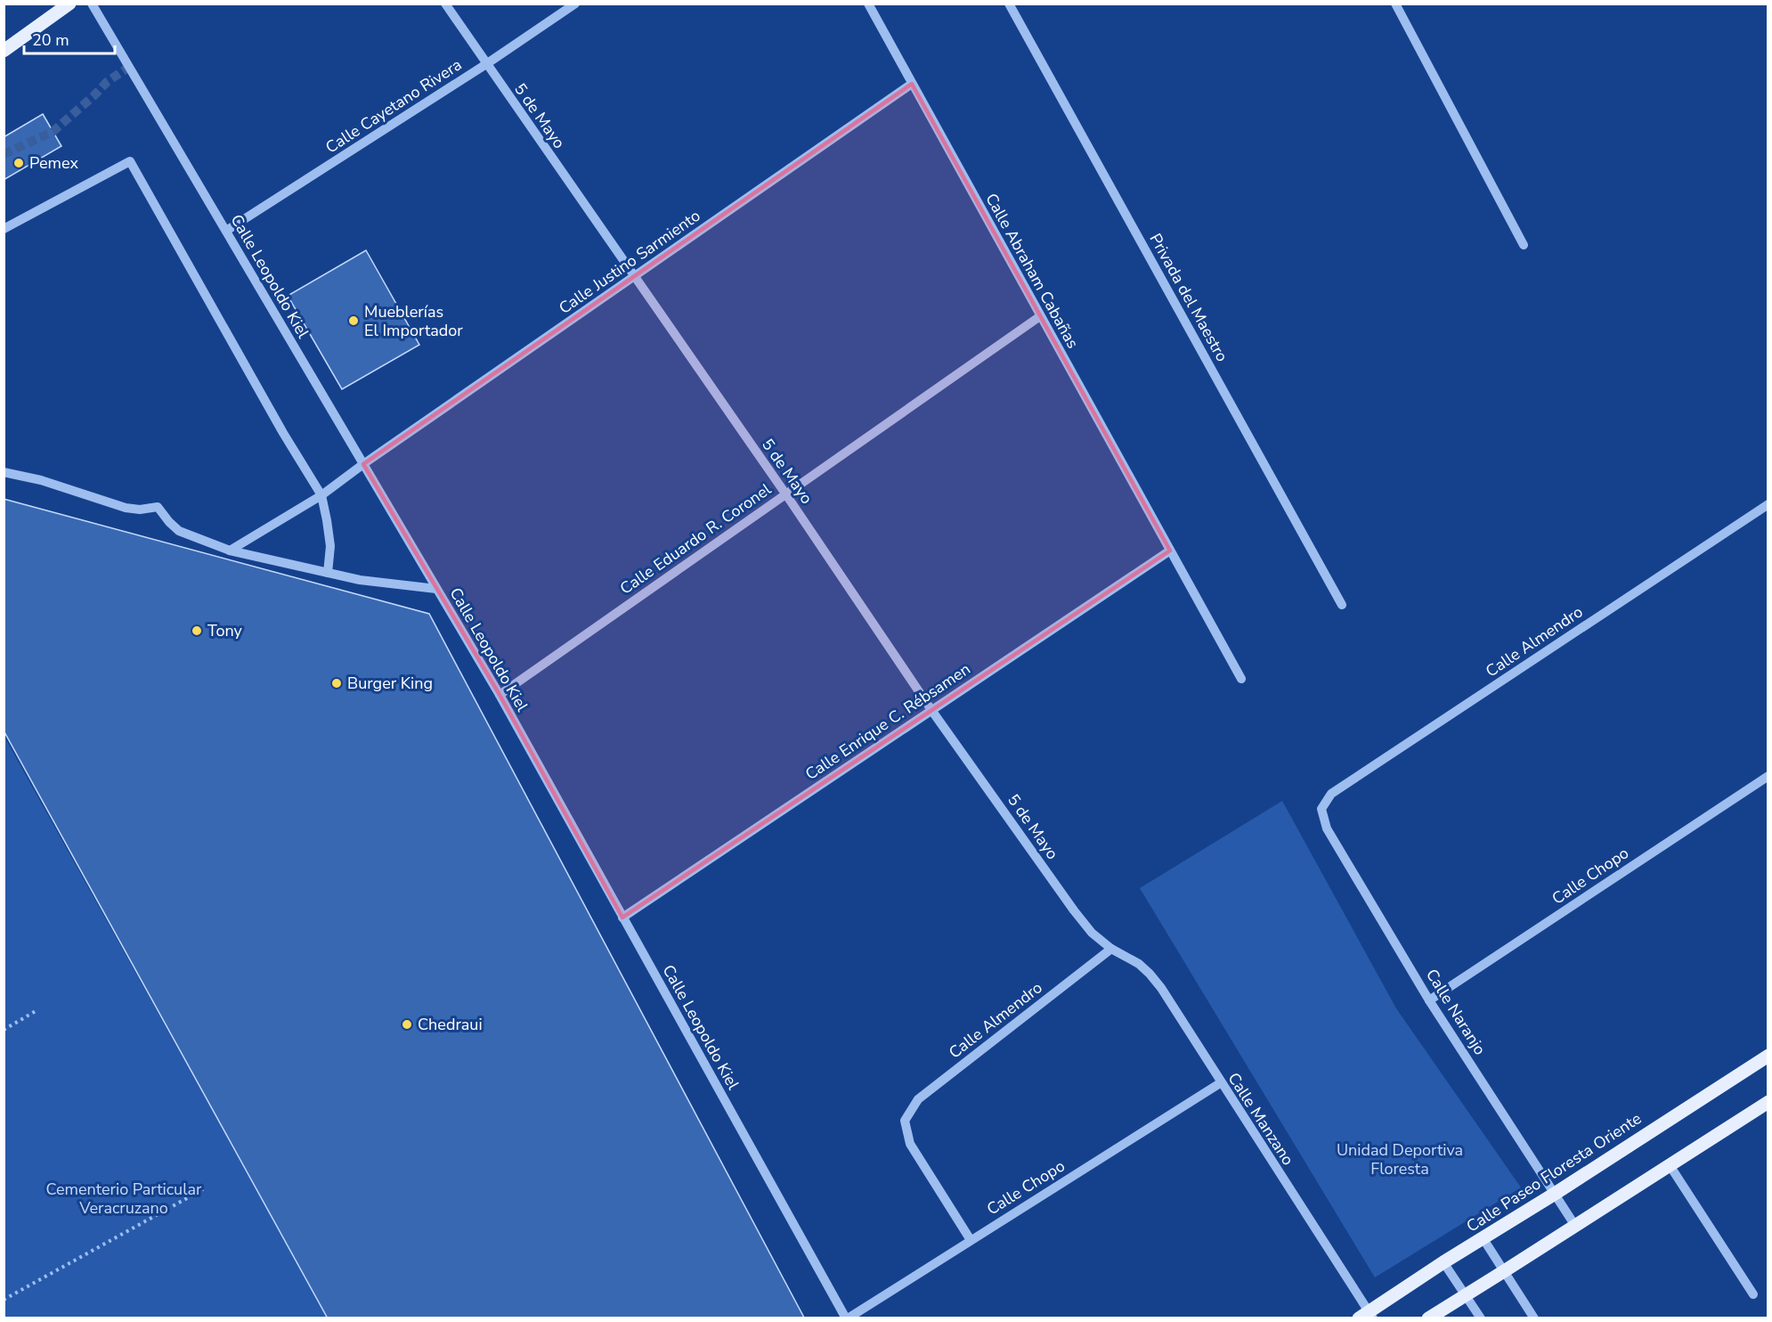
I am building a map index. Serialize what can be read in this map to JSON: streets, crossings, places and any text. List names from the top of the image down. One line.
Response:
{"streets":{"main road":["Calle Paseo Floresta Oriente"],"street":["Calle Cayetano Rivera","5 de Mayo","Calle Justino Sarmiento","Calle Abraham Cabañas","Calle Leopoldo Kiel","Privada del Maestro","Calle Eduardo R. Coronel","Calle Almendro","Calle Enrique C. Rébsamen","Calle Chopo","Calle Naranjo","Calle Manzano"]},"crossings":[["Calle Cayetano Rivera","5 de Mayo"],["Calle Cayetano Rivera","Calle Leopoldo Kiel"],["5 de Mayo","Calle Justino Sarmiento"],["5 de Mayo","Calle Eduardo R. Coronel"],["5 de Mayo","Calle Almendro"],["5 de Mayo","Calle Enrique C. Rébsamen"],["5 de Mayo","Calle Manzano"],["Calle Justino Sarmiento","Calle Abraham Cabañas"],["Calle Justino Sarmiento","Calle Leopoldo Kiel"],["Calle Abraham Cabañas","Calle Eduardo R. Coronel"],["Calle Abraham Cabañas","Calle Enrique C. Rébsamen"],["Calle Leopoldo Kiel","Calle Eduardo R. Coronel"],["Calle Leopoldo Kiel","Calle Enrique C. Rébsamen"],["Calle Leopoldo Kiel","Calle Chopo"],["Calle Almendro","Calle Chopo"],["Calle Almendro","Calle Naranjo"],["Calle Almendro","Calle Manzano"],["Calle Chopo","Calle Naranjo"],["Calle Chopo","Calle Manzano"],["Calle Naranjo","Calle Paseo Floresta Oriente"],["Calle Manzano","Calle Paseo Floresta Oriente"]],"parks":["Unidad Deportiva Floresta","Cementerio Particular Veracruzano"],"places":["Pemex","Mueblerías El Importador","Tony","Burger King","Chedraui"],"scale_bar":"20 m"}
